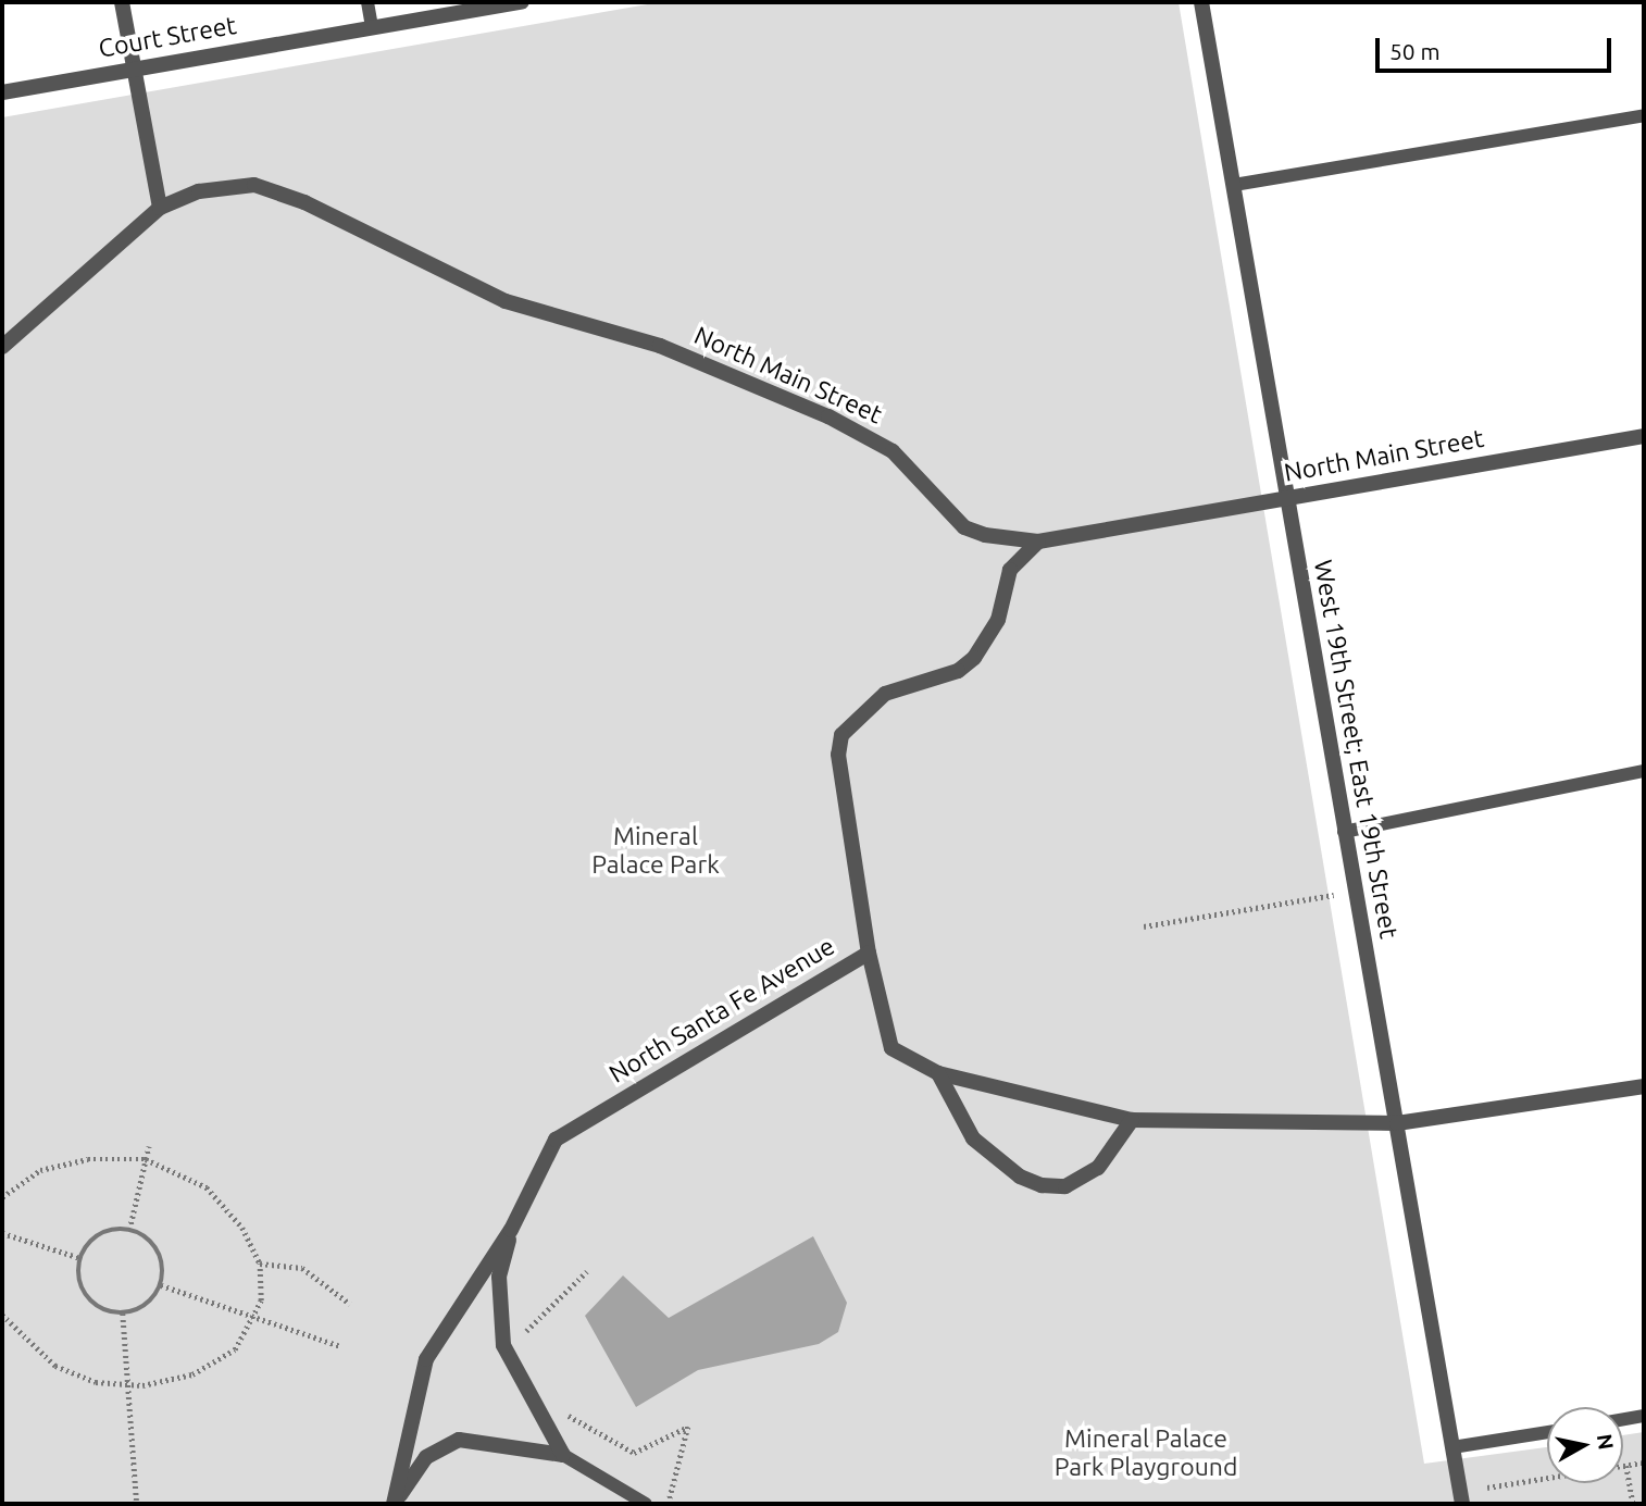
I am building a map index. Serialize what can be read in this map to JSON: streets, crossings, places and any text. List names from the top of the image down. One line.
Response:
{"streets":{"street":["Court Street","North Main Street","West 19th Street; East 19th Street","North Santa Fe Avenue"]},"crossings":[["North Main Street","West 19th Street; East 19th Street"],["West 19th Street; East 19th Street","North Santa Fe Avenue"]],"parks":["Mineral Palace Park","Mineral Palace Park Playground"],"scale_bar":"50 m","north":"right"}
